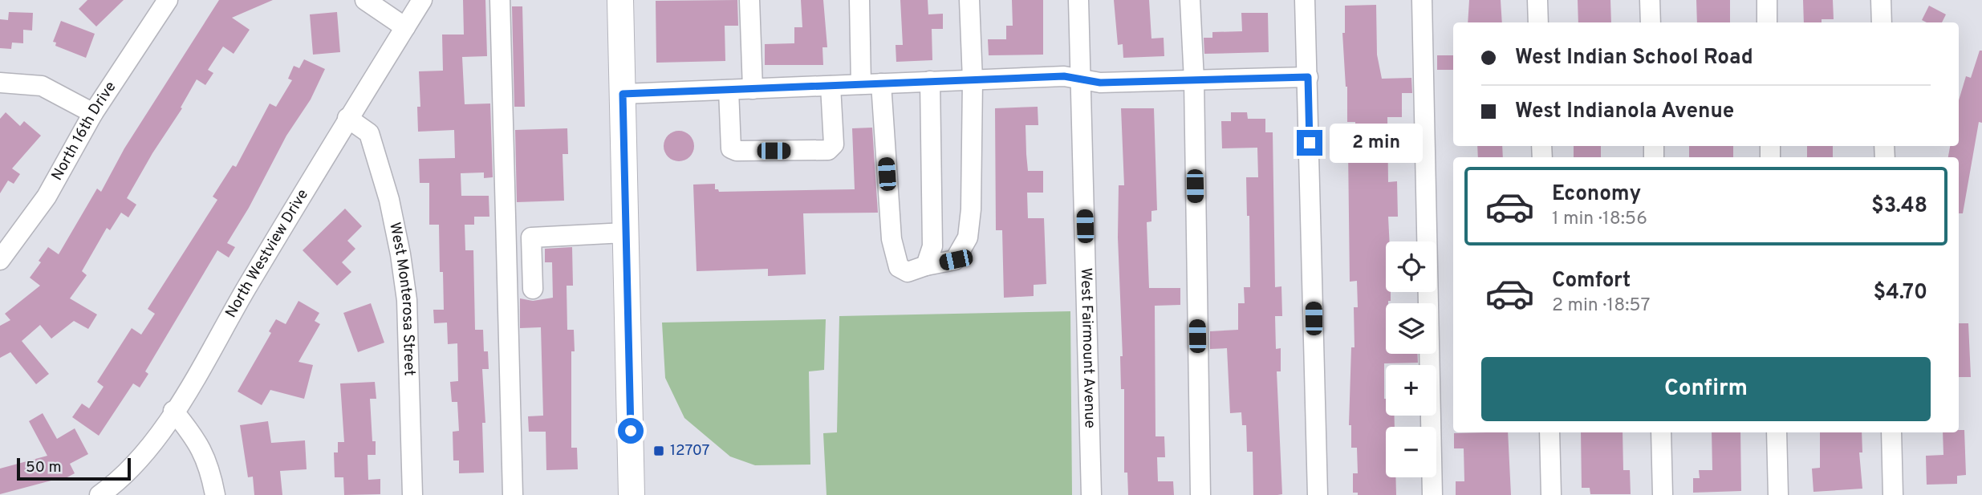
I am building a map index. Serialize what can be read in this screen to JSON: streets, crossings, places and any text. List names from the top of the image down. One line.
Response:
{"streets":{"street":["North 16th Drive","North Westview Drive","West Monterosa Street","West Fairmount Avenue"]},"crossings":[["North Westview Drive","West Monterosa Street"]],"places":{"transit":["12707"]},"scale_bar":"50 m","page":{"banner":["West Indian School Road","West Indianola Avenue"],"bubble":"2 min","list":[{"name":"Economy","note":"1 min · 18:56","value":"$3.48"},{"name":"Comfort","note":"2 min · 18:57","value":"$4.70"}],"map_buttons":["+","−"],"buttons":"Confirm","scale":"50 m"}}
